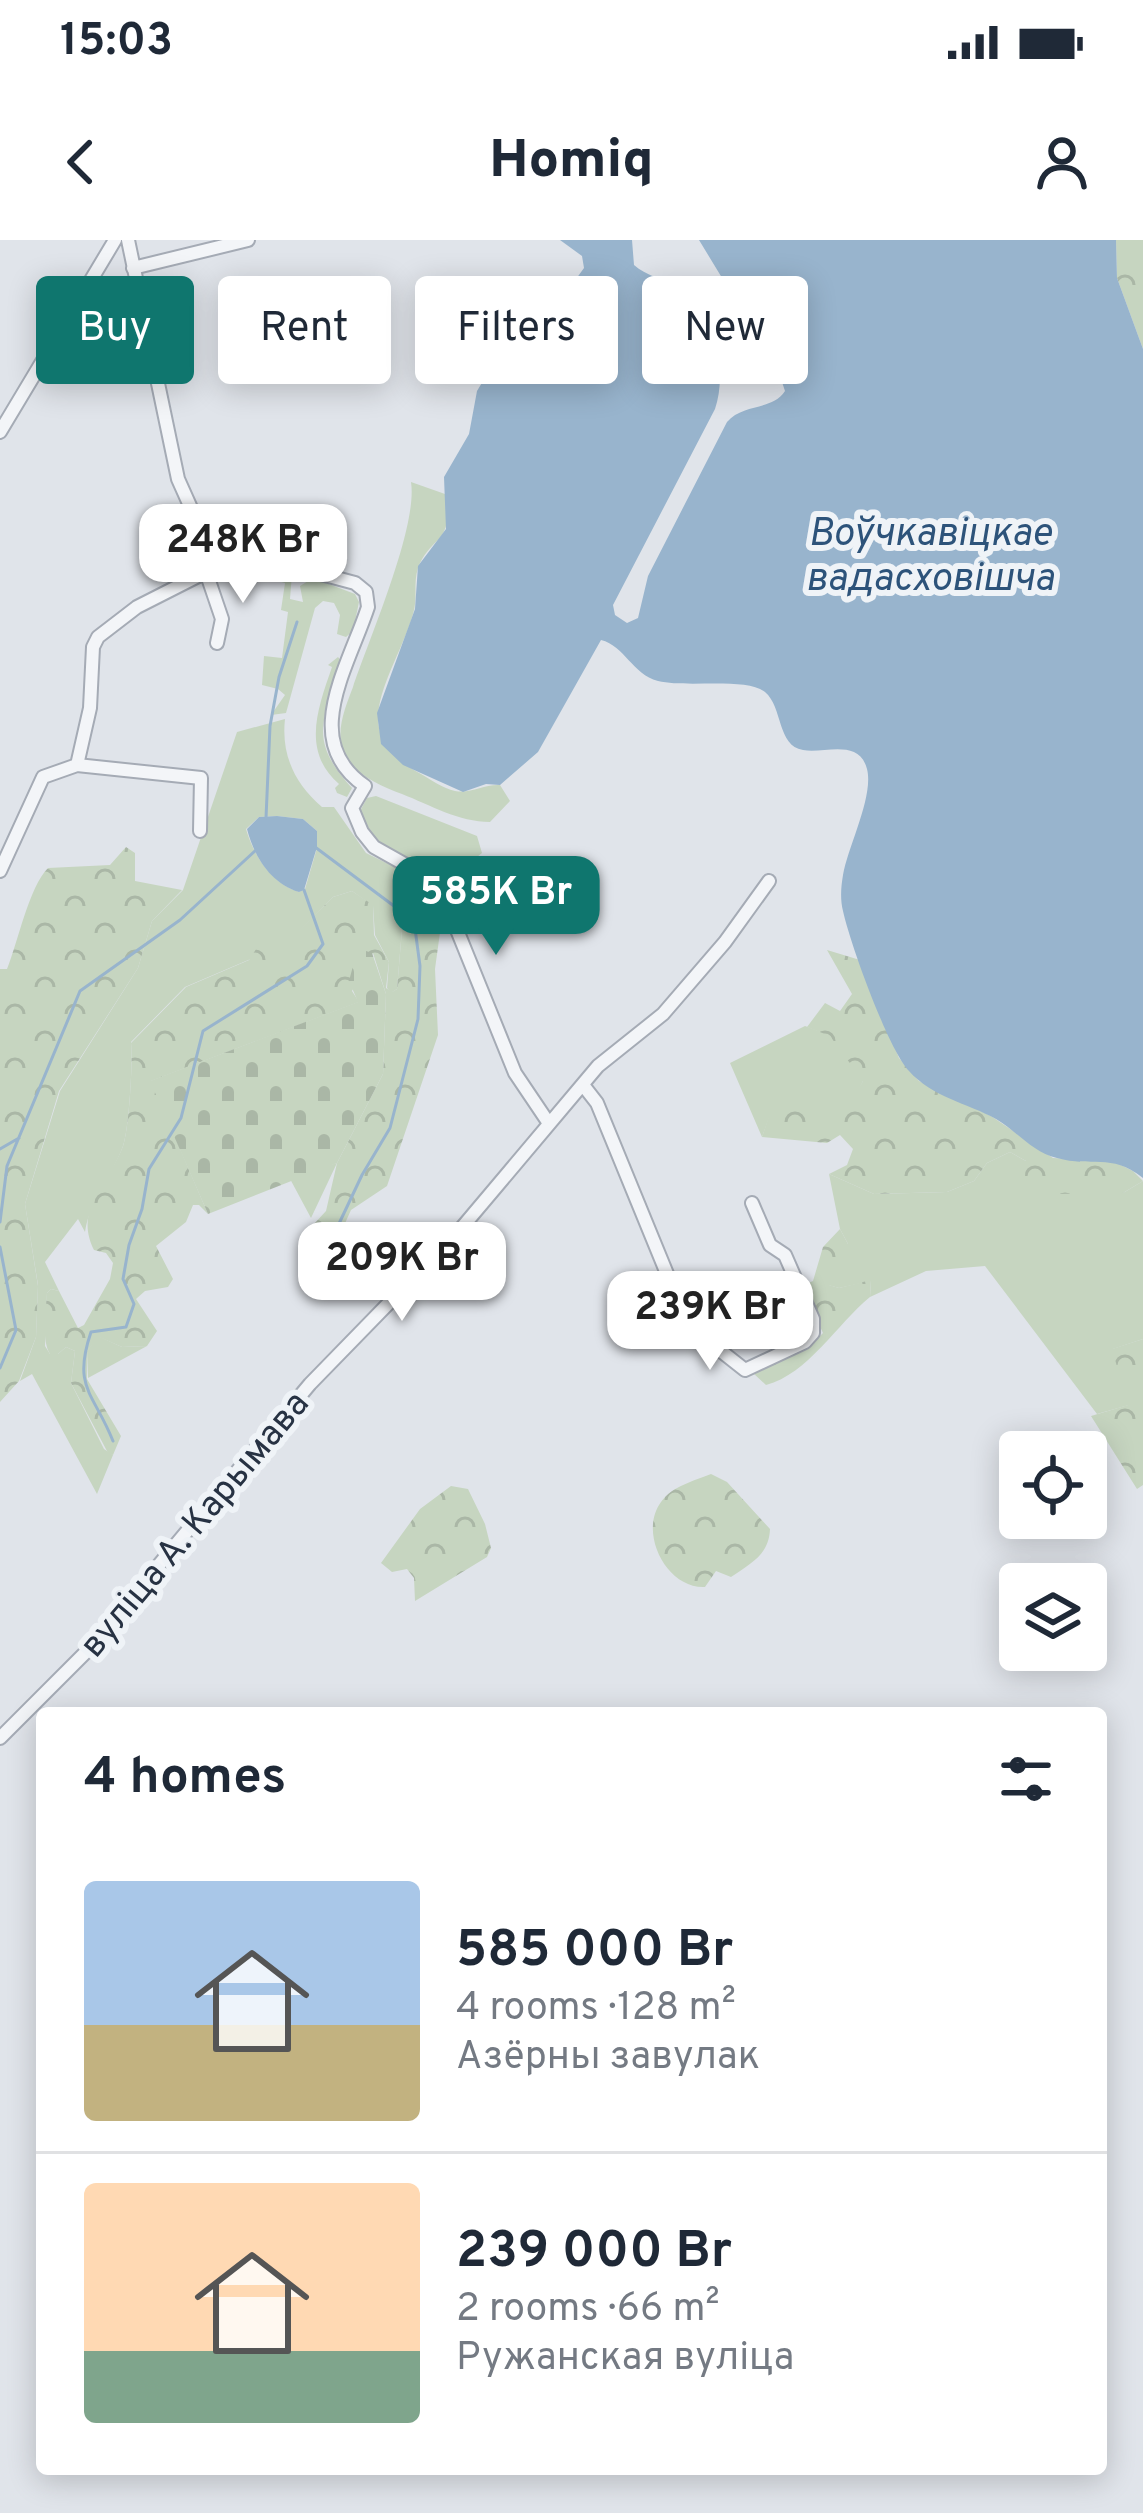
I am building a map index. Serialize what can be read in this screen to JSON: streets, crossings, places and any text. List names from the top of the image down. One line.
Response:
{"streets":{"street":["вуліца А. Карымава"]},"water":["Воўчкавіцкае вадасховішча"],"page":{"status":"15:03","header":"Homiq","chip":["Buy","Rent","Filters","New"],"price":["248K Br","585K Br","209K Br","239K Br"],"heading":"4 homes","list":[{"name":"585 000 Br","note":"4 rooms · 128 m² · Азёрны завулак"},{"name":"239 000 Br","note":"2 rooms · 66 m² · Ружанская вуліца"}]}}
